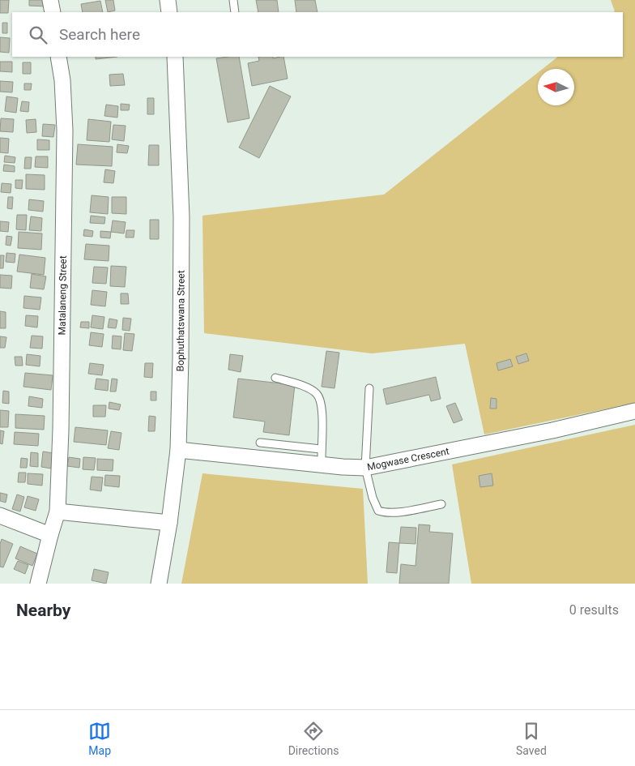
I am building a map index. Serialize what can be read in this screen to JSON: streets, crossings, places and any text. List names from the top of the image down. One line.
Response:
{"streets":{"street":["Matalaneng Street","Bophuthatswana Street","Mogwase Crescent"]},"crossings":[["Bophuthatswana Street","Mogwase Crescent"]],"north":"left","page":{"search":"Search here","heading":["Nearby","0 results"],"nav":["Map","Directions","Saved"]}}
